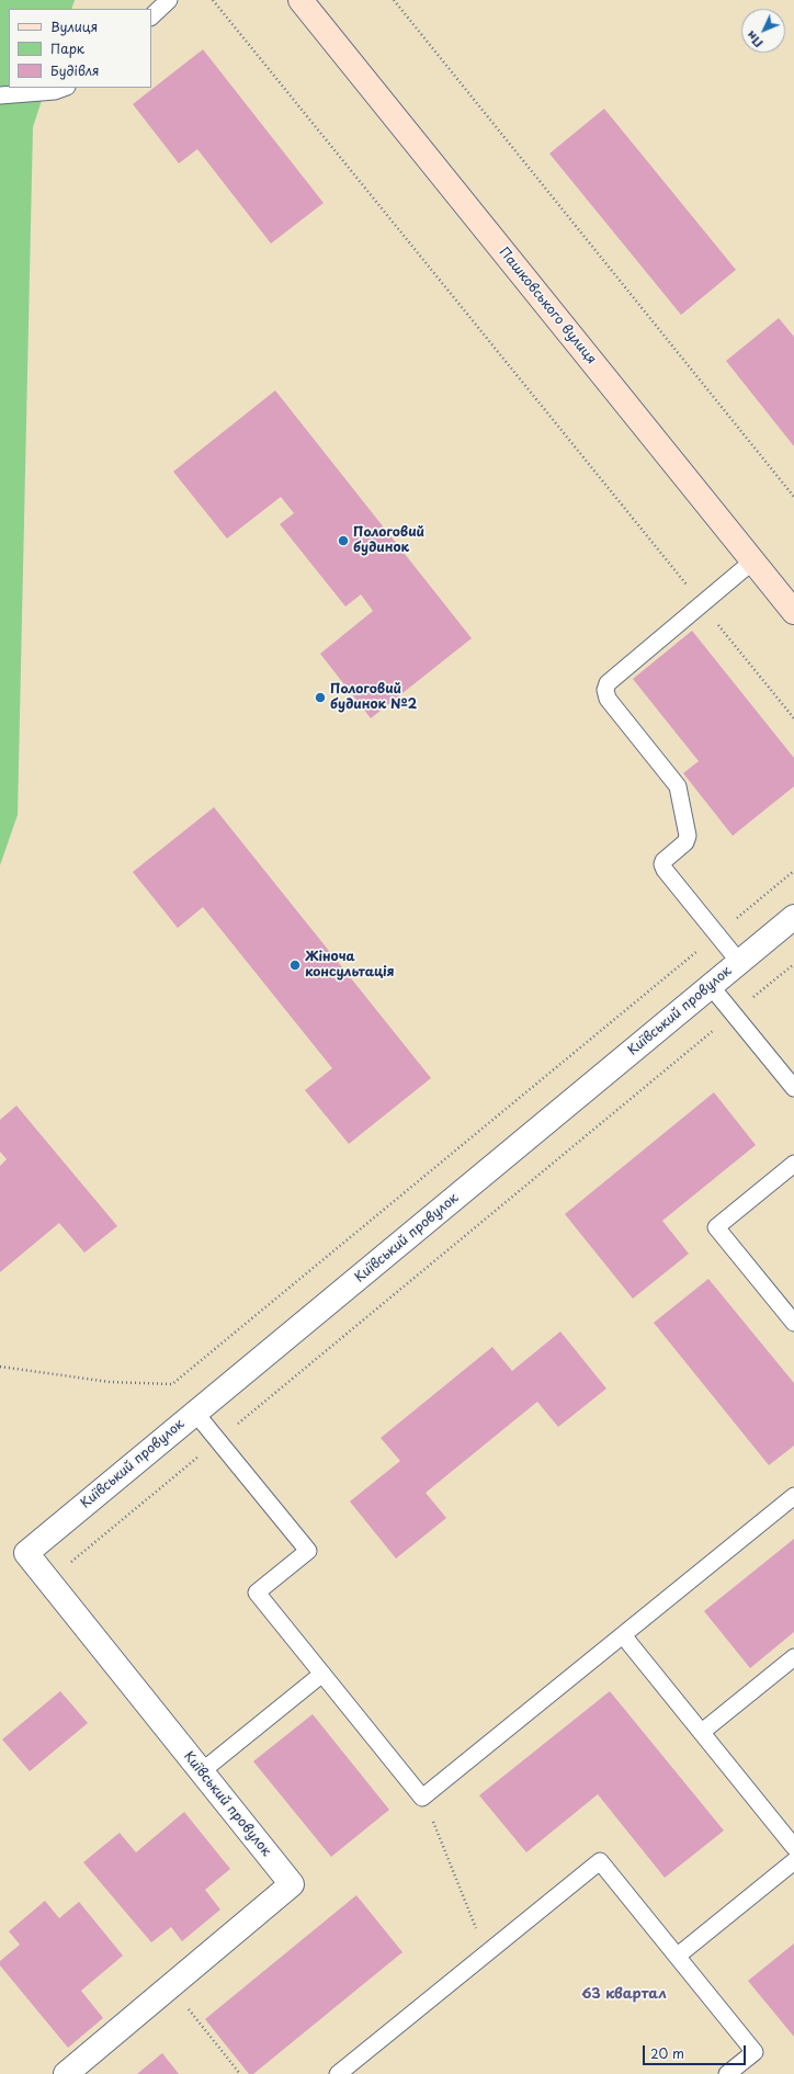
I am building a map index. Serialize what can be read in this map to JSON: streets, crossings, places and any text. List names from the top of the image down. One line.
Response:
{"streets":{"street":["Пашковського вулиця","Київський провулок"]},"districts":["63 квартал"],"places":["Пологовий будинок","Пологовий будинок №2","Жіноча консультація"],"legend":["Вулиця","Парк","Будівля"],"scale_bar":"20 m","north":"bottom left"}
